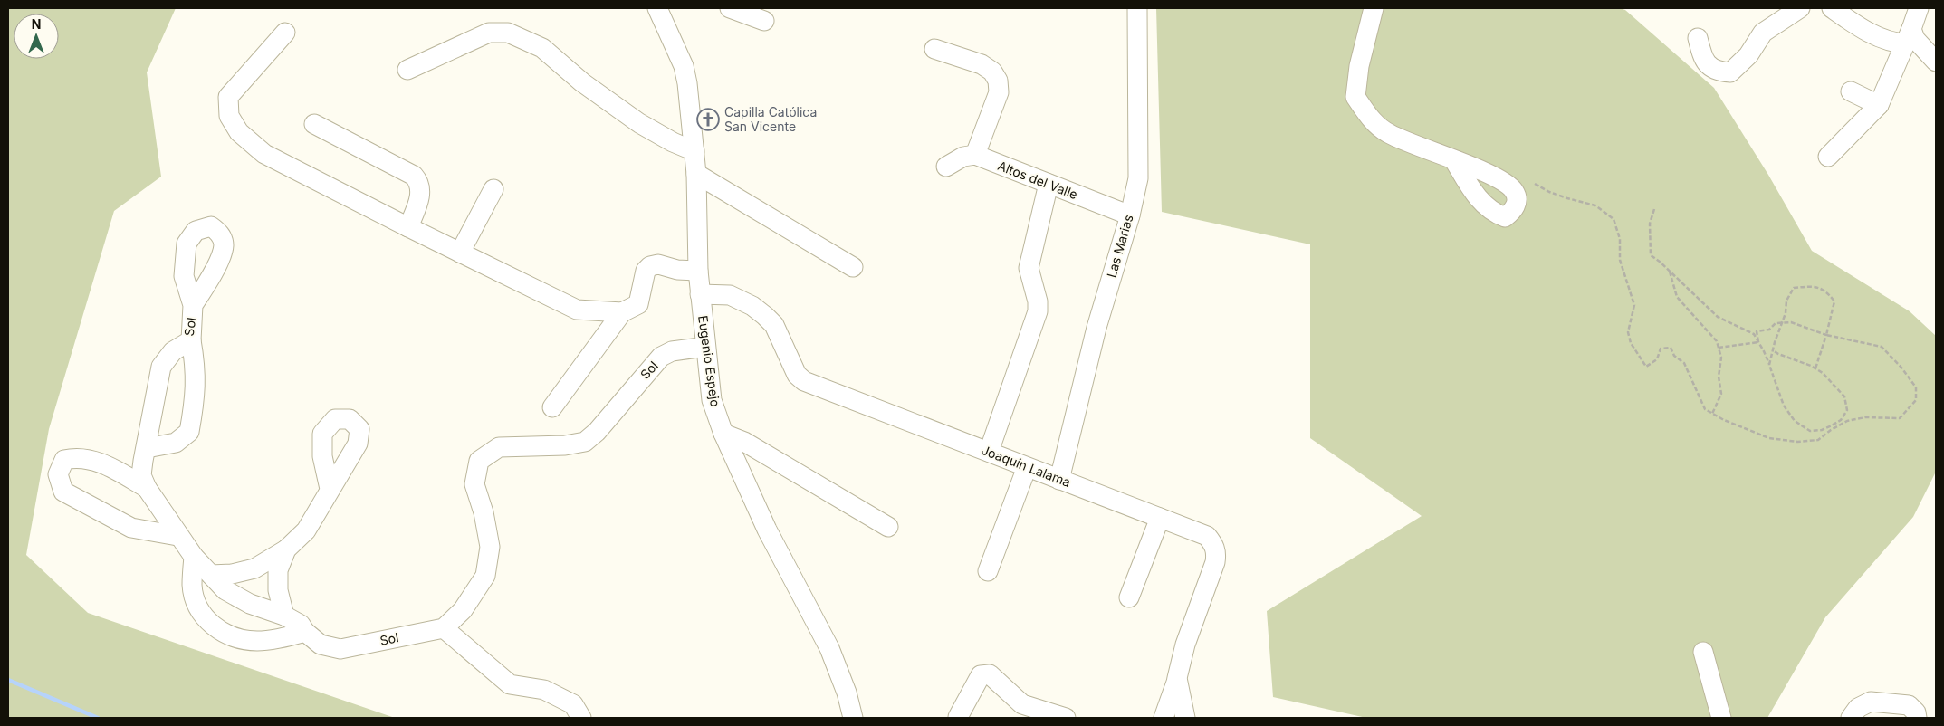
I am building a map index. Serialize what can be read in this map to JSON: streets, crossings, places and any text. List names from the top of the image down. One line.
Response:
{"streets":{"street":["Altos del Valle","Las Marias","Sol","Eugenio Espejo","Joaquín Lalama"]},"crossings":[["Altos del Valle","Las Marias"],["Las Marias","Joaquín Lalama"],["Sol","Eugenio Espejo"],["Eugenio Espejo","Joaquín Lalama"]],"places":{"church":["Capilla Católica San Vicente"]},"north":"top"}
